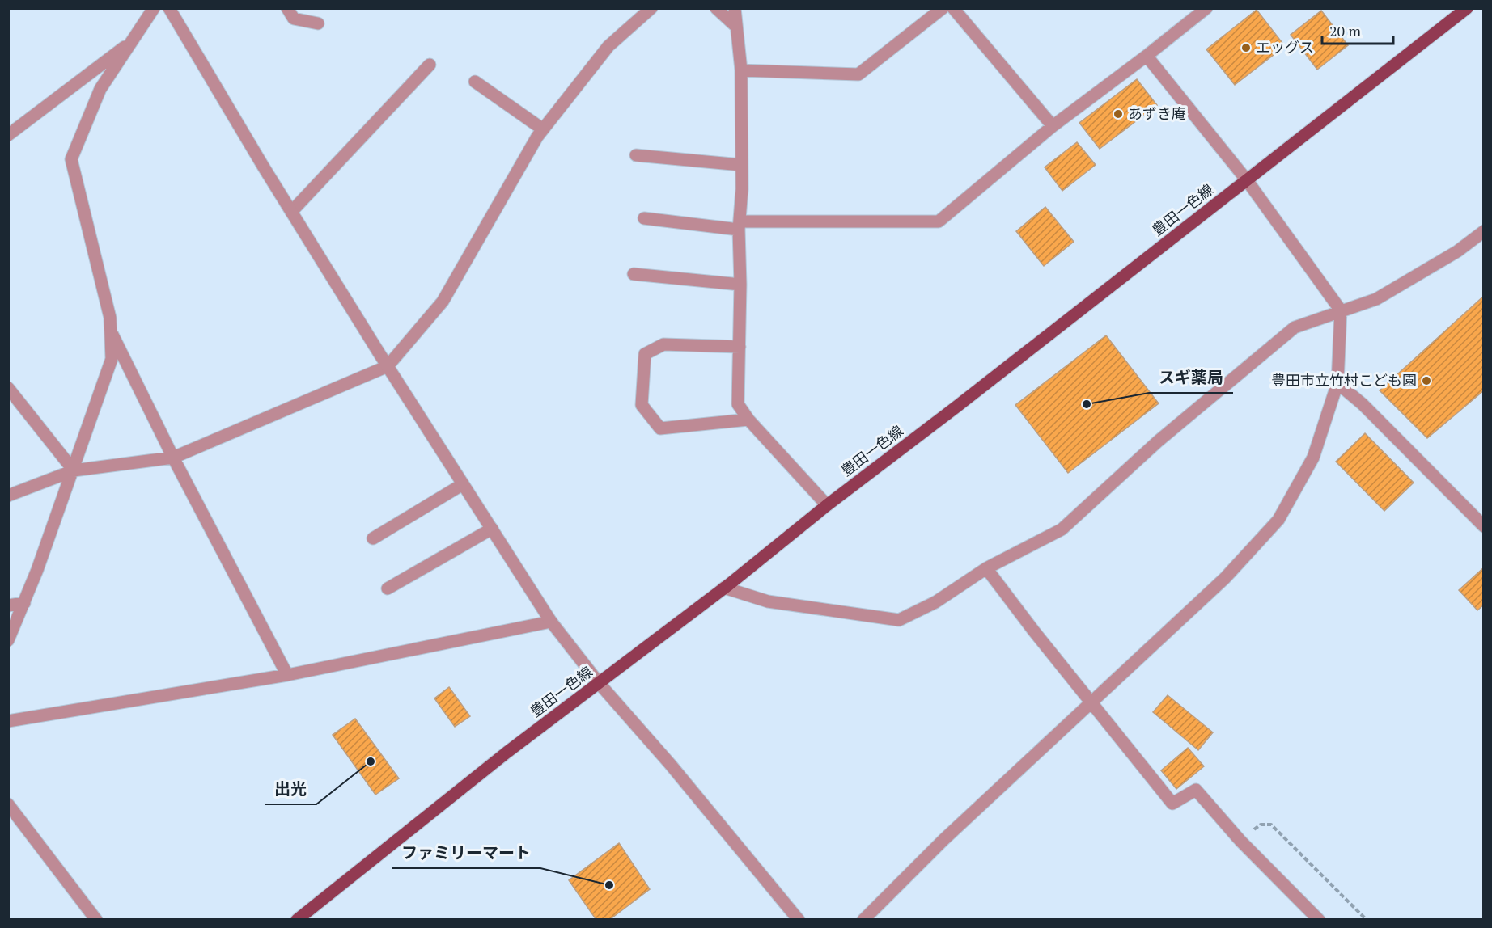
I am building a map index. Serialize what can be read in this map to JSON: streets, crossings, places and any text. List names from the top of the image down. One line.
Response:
{"streets":{"main road":["豊田一色線"]},"places":["エッグス","あずき庵","豊田市立竹村こども園","スギ薬局","出光","ファミリーマート"],"scale_bar":"20 m"}
